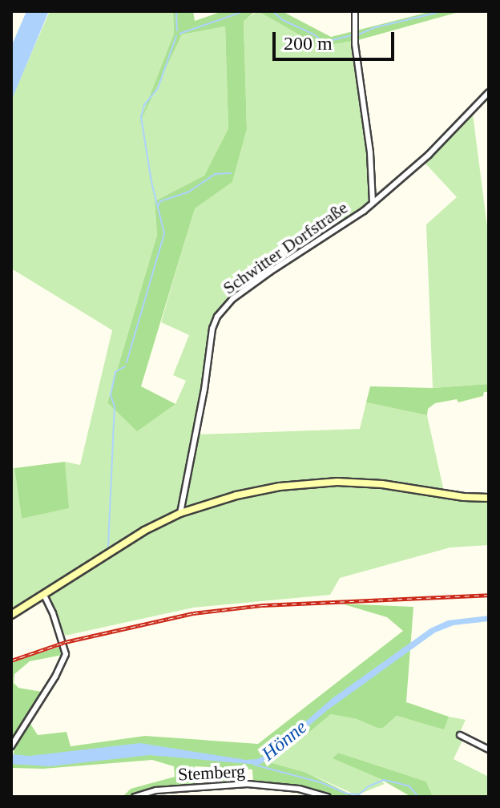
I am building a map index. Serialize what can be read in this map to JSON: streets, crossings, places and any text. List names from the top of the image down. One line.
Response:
{"streets":{"street":["Schwitter Dorfstraße","Stemberg"]},"water":["Hönne"],"scale_bar":"200 m"}
